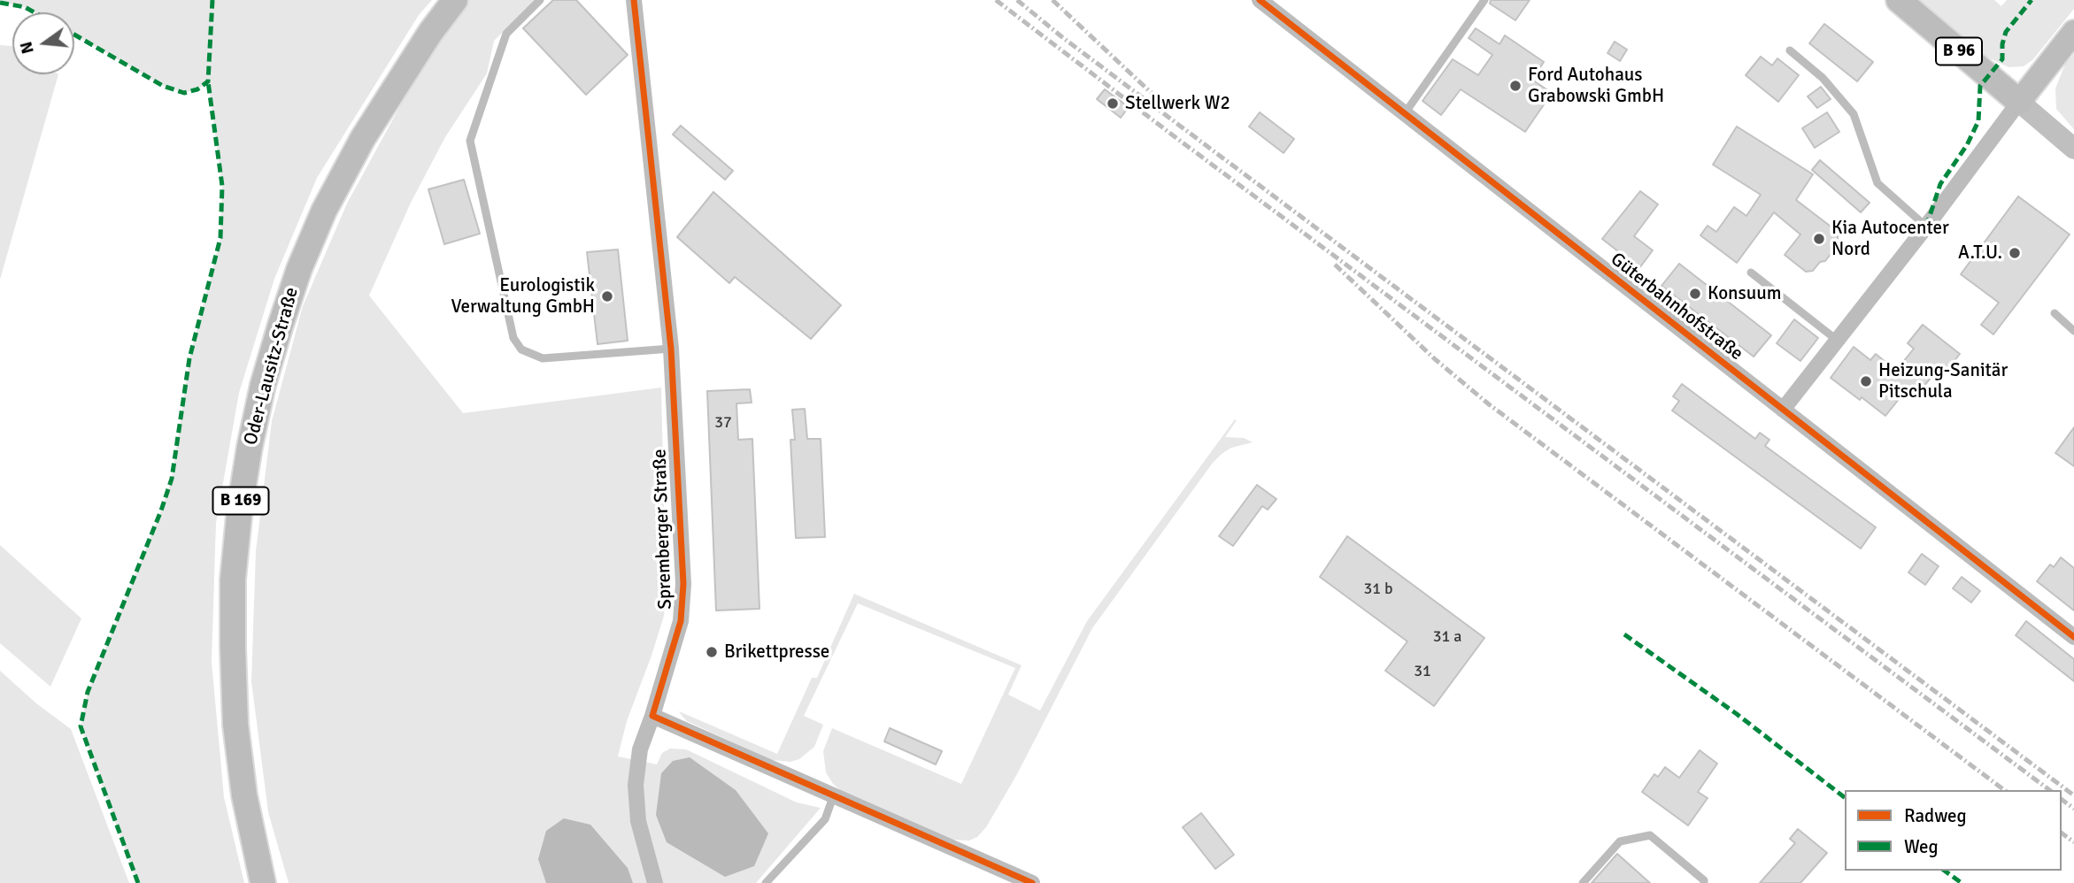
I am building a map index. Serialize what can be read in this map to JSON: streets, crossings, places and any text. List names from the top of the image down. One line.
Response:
{"streets":{"highway":["B 96","Oder-Lausitz-Straße","B 169"],"street":["Güterbahnhofstraße","Spremberger Straße"]},"places":["Ford Autohaus Grabowski GmbH","Stellwerk W2","Kia Autocenter Nord","A.T.U.","Konsuum","Eurologistik Verwaltung GmbH","Heizung-Sanitär Pitschula","Brikettpresse"],"house_numbers":["37","31 b","31 a","31"],"legend":["Radweg","Weg"],"north":"left"}
